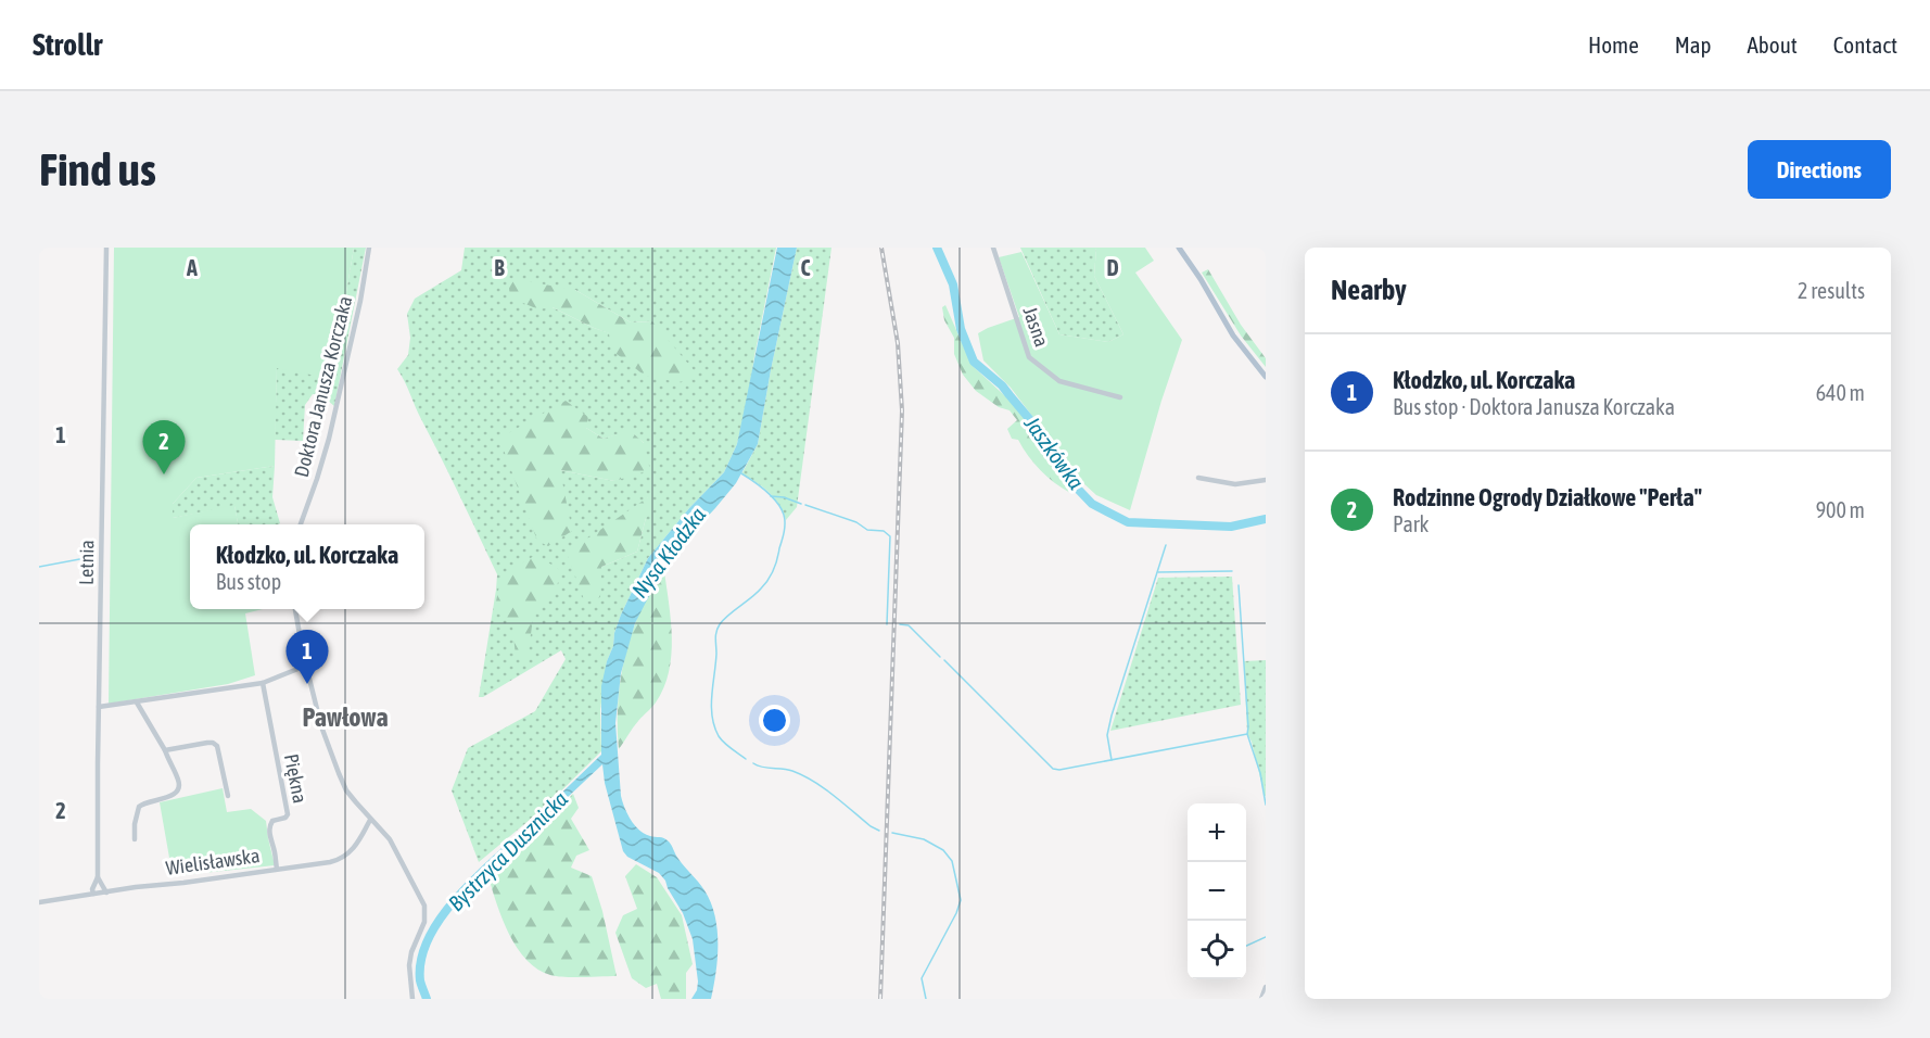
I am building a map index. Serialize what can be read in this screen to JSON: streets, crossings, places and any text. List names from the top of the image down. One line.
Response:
{"streets":{"street":["Jasna","Doktora Janusza Korczaka","Letnia","Piękna","Wielisławska"]},"crossings":[["Letnia","Wielisławska"],["Piękna","Wielisławska"]],"districts":["Pawłowa"],"water":["Jaszkówka","Nysa Kłodzka","Bystrzyca Dusznicka"],"page":{"header":"Strollr","nav":["Home","Map","About","Contact"],"buttons":"Directions","title":"Find us","heading":["Nearby","2 results"],"list":[{"mark":"1","name":"Kłodzko, ul. Korczaka","note":"Bus stop · Doktora Janusza Korczaka","value":"640 m"},{"mark":"2","name":"Rodzinne Ogrody Działkowe \"Perła\"","note":"Park","value":"900 m"}],"pins":["2","1"],"popup":["Kłodzko, ul. Korczaka","Bus stop"],"map_buttons":["+","−"]},"grid":{"columns":["A","B","C","D"],"rows":["1","2"]}}
